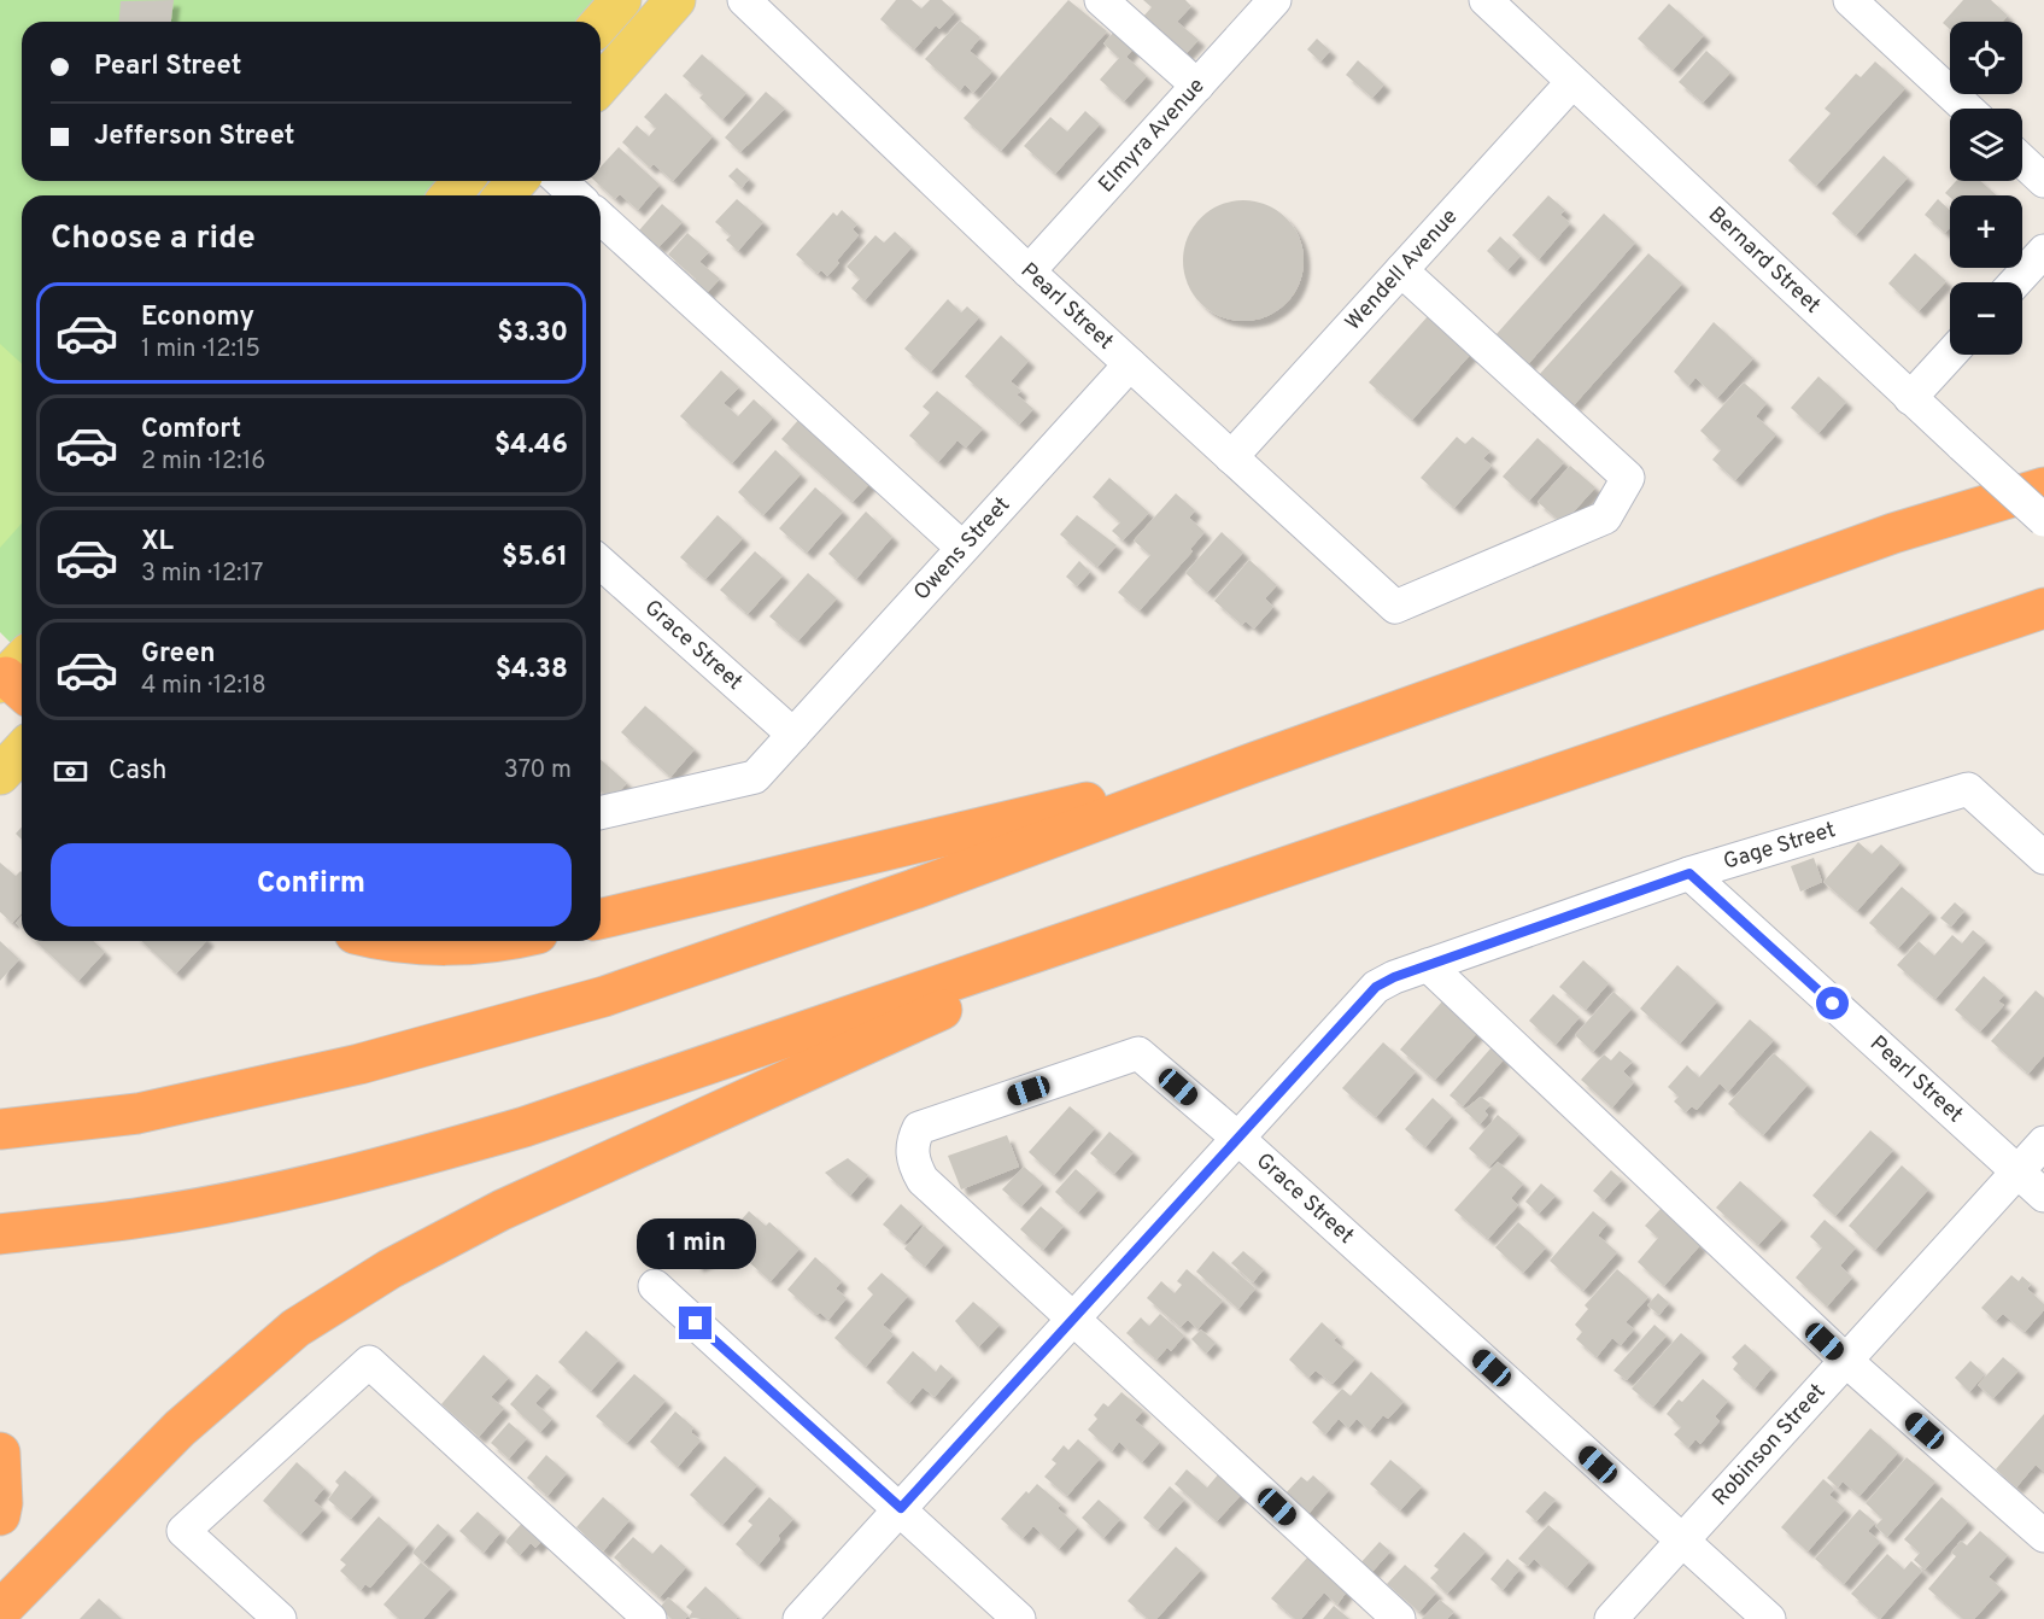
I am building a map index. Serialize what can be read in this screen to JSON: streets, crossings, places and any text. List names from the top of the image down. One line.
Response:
{"streets":{"street":["Elmyra Avenue","Bernard Street","Wendell Avenue","Pearl Street","Owens Street","Grace Street","Gage Street","Robinson Street"]},"crossings":[["Elmyra Avenue","Pearl Street"],["Bernard Street","Wendell Avenue"],["Wendell Avenue","Pearl Street"],["Pearl Street","Owens Street"],["Pearl Street","Gage Street"],["Pearl Street","Robinson Street"],["Owens Street","Grace Street"],["Grace Street","Gage Street"],["Grace Street","Robinson Street"]],"page":{"map_buttons":["+","−"],"banner":["Pearl Street","Jefferson Street"],"heading":"Choose a ride","list":[{"name":"Economy","note":"1 min · 12:15","value":"$3.30"},{"name":"Comfort","note":"2 min · 12:16","value":"$4.46"},{"name":"XL","note":"3 min · 12:17","value":"$5.61"},{"name":"Green","note":"4 min · 12:18","value":"$4.38"}],"pay":["Cash","370 m"],"buttons":"Confirm","bubble":"1 min"}}
